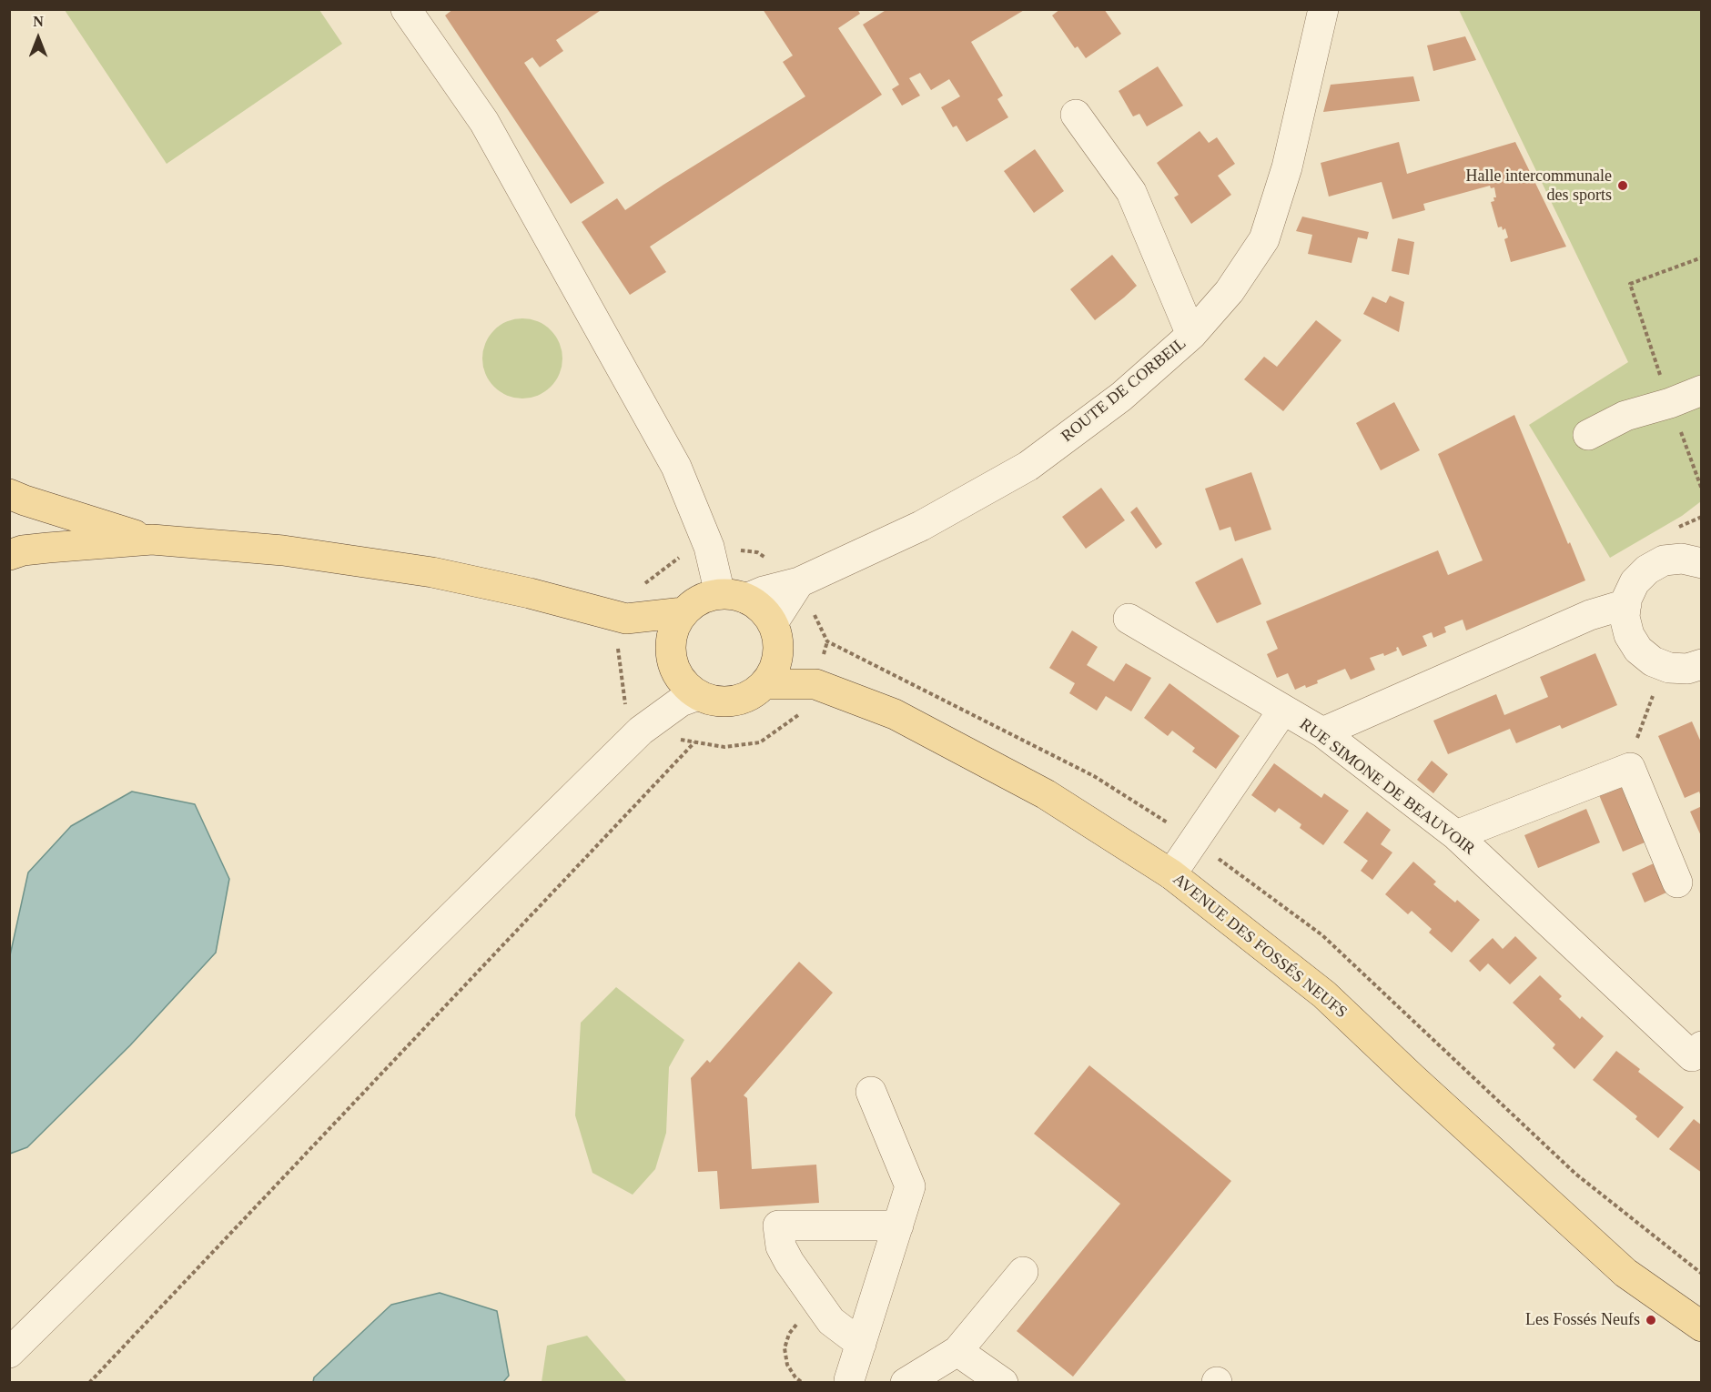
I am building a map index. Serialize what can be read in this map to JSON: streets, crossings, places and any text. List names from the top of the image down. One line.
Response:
{"streets":{"main road":["AVENUE DES FOSSÉS NEUFS"],"street":["ROUTE DE CORBEIL","RUE SIMONE DE BEAUVOIR"]},"crossings":[["ROUTE DE CORBEIL","AVENUE DES FOSSÉS NEUFS"]],"places":["Halle intercommunale des sports","Les Fossés Neufs"],"north":"top"}
